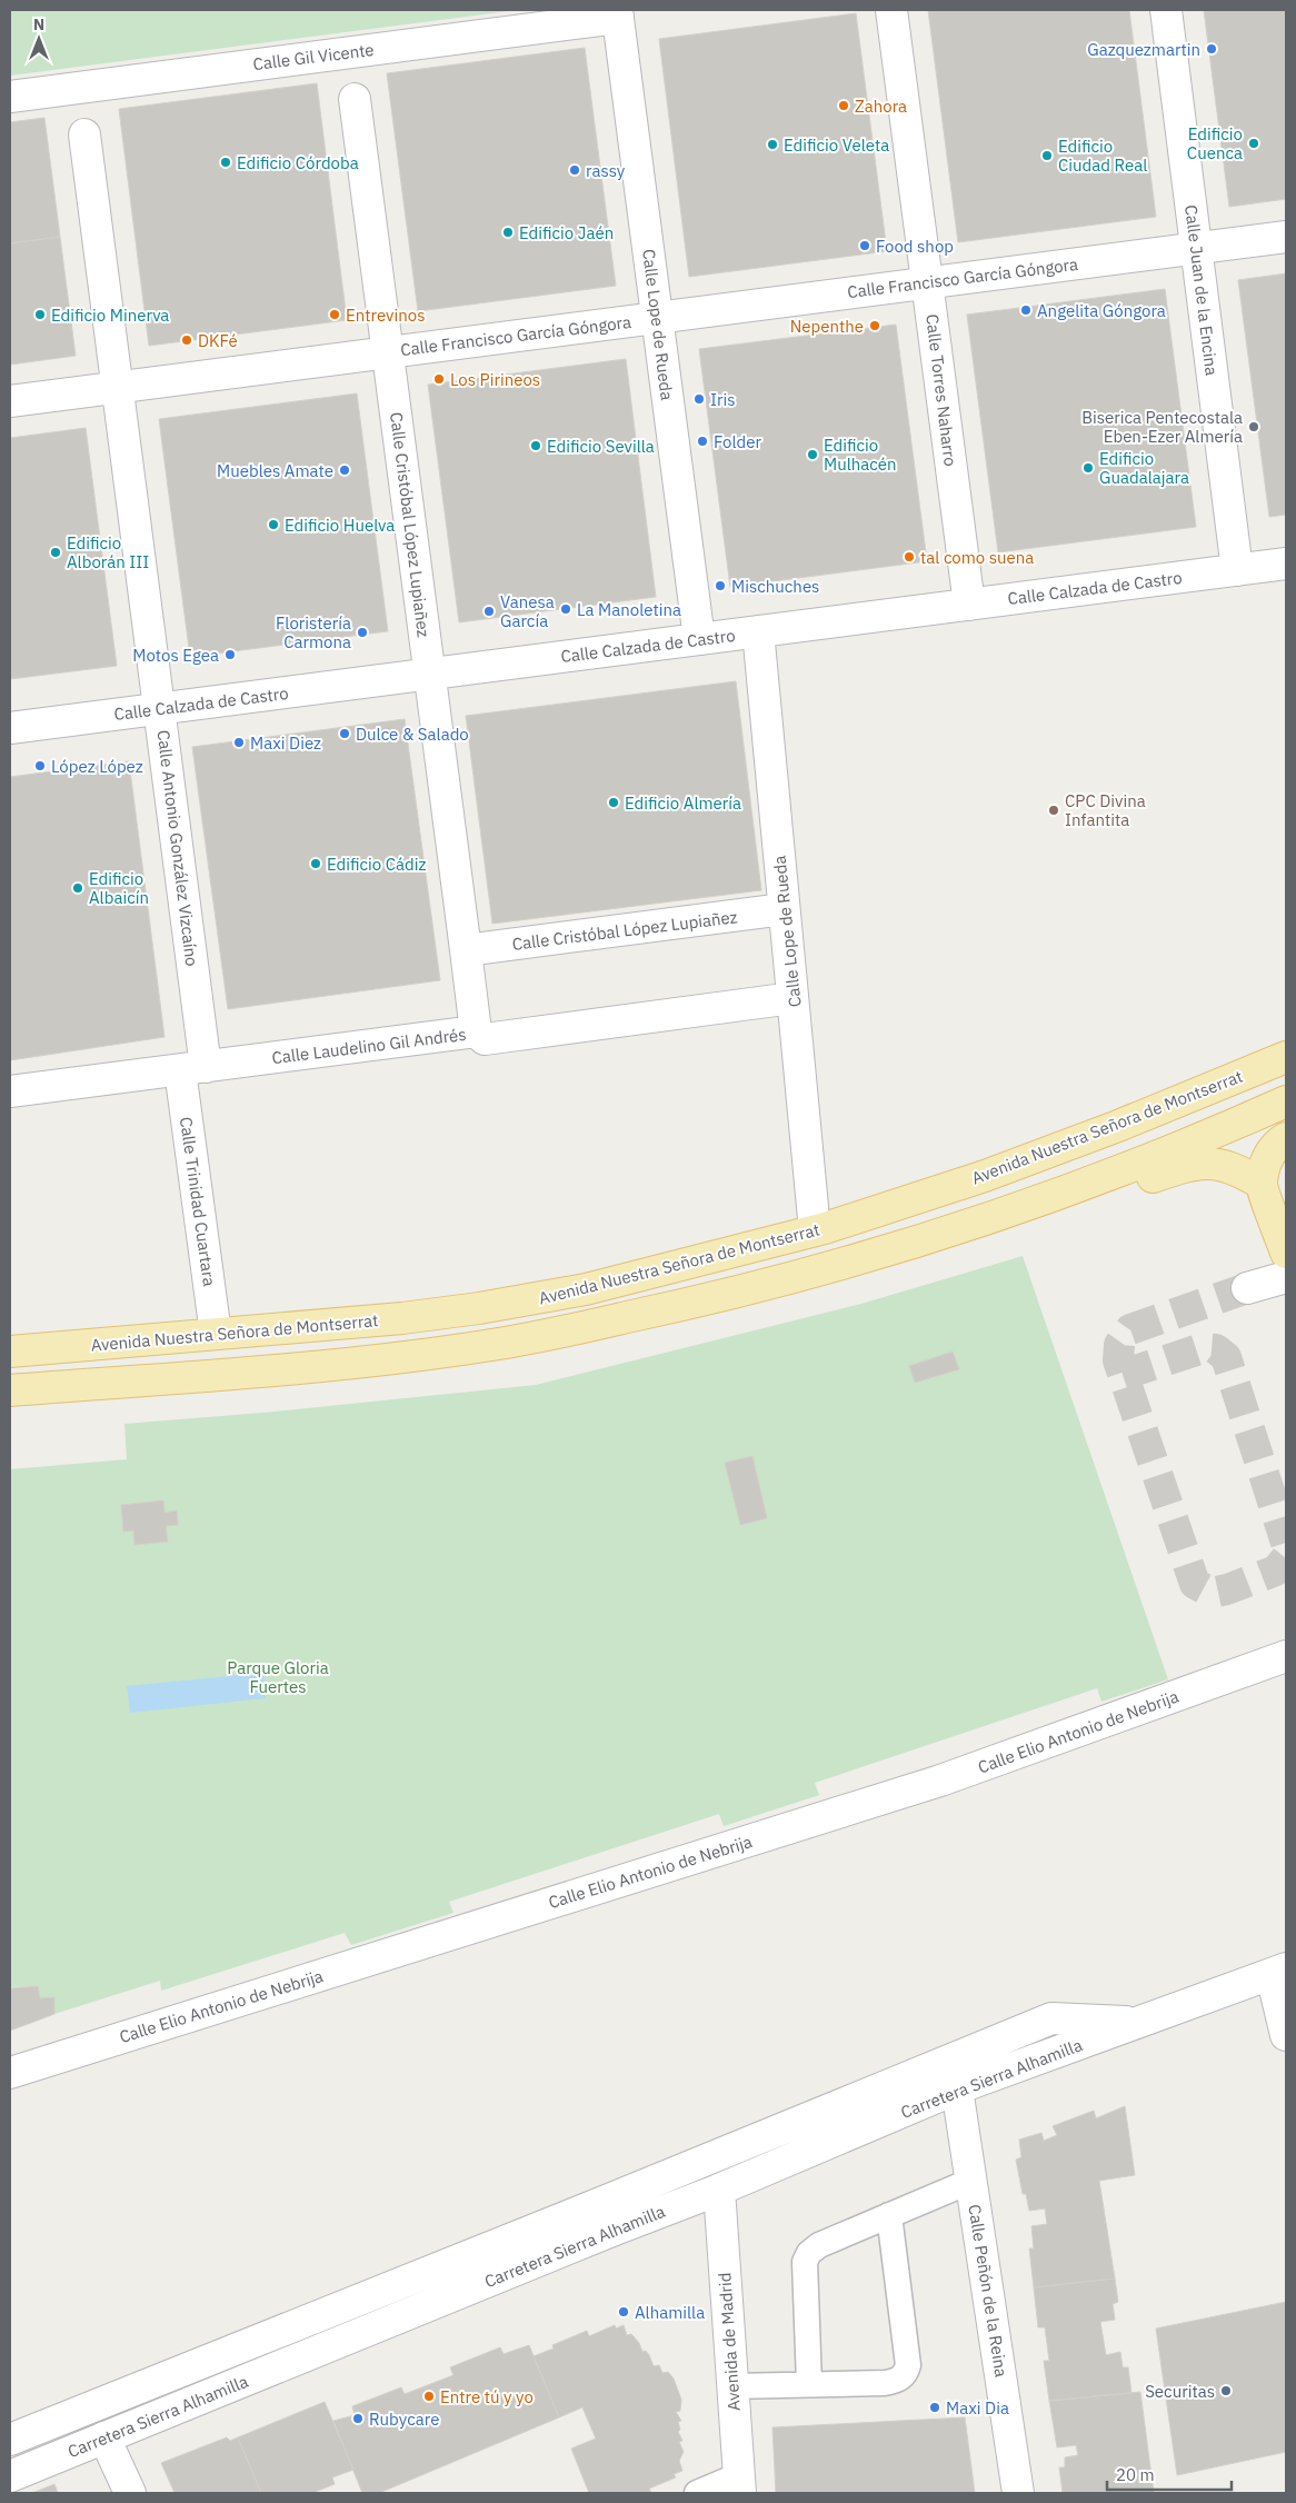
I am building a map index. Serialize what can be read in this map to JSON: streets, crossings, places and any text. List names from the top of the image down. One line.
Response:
{"streets":{"main road":["Avenida Nuestra Señora de Montserrat"],"street":["Calle Gil Vicente","Calle Francisco García Góngora","Calle Juan de la Encina","Calle Lope de Rueda","Calle Torres Naharro","Calle Cristóbal López Lupiañez","Calle Calzada de Castro","Calle Antonio González Vizcaíno","Calle Laudelino Gil Andrés","Calle Trinidad Cuartara","Calle Elio Antonio de Nebrija","Carretera Sierra Alhamilla","Calle Peñón de la Reina","Avenida de Madrid"]},"crossings":[["Calle Gil Vicente","Calle Lope de Rueda"],["Calle Francisco García Góngora","Calle Juan de la Encina"],["Calle Francisco García Góngora","Calle Lope de Rueda"],["Calle Francisco García Góngora","Calle Torres Naharro"],["Calle Francisco García Góngora","Calle Cristóbal López Lupiañez"],["Calle Francisco García Góngora","Calle Antonio González Vizcaíno"],["Calle Juan de la Encina","Calle Calzada de Castro"],["Calle Lope de Rueda","Calle Cristóbal López Lupiañez"],["Calle Lope de Rueda","Calle Calzada de Castro"],["Calle Lope de Rueda","Calle Laudelino Gil Andrés"],["Calle Lope de Rueda","Avenida Nuestra Señora de Montserrat"],["Calle Torres Naharro","Calle Calzada de Castro"],["Calle Cristóbal López Lupiañez","Calle Calzada de Castro"],["Calle Cristóbal López Lupiañez","Calle Laudelino Gil Andrés"],["Calle Calzada de Castro","Calle Antonio González Vizcaíno"],["Calle Antonio González Vizcaíno","Calle Laudelino Gil Andrés"],["Calle Antonio González Vizcaíno","Calle Trinidad Cuartara"],["Calle Laudelino Gil Andrés","Calle Trinidad Cuartara"],["Avenida Nuestra Señora de Montserrat","Calle Trinidad Cuartara"],["Carretera Sierra Alhamilla","Calle Peñón de la Reina"],["Carretera Sierra Alhamilla","Avenida de Madrid"]],"parks":["Parque Gloria Fuertes"],"places":["Gazquezmartin","Zahora","Edificio Cuenca","Edificio Veleta","Edificio Ciudad Real","Edificio Córdoba","rassy","Edificio Jaén","Food shop","Angelita Góngora","Edificio Minerva","Entrevinos","Nepenthe","DKFé","Los Pirineos","Iris","Biserica Pentecostala Eben-Ezer Almería","Folder","Edificio Sevilla","Edificio Mulhacén","Edificio Guadalajara","Muebles Amate","Edificio Huelva","Edificio Alborán III","tal como suena","Mischuches","La Manoletina","Vanesa García","Floristería Carmona","Motos Egea","Dulce & Salado","Maxi Diez","López López","Edificio Almería","CPC Divina Infantita","Edificio Cádiz","Edificio Albaicín","Alhamilla","Securitas","Entre tú y yo","Maxi Dia","Rubycare"],"scale_bar":"20 m","north":"top"}
